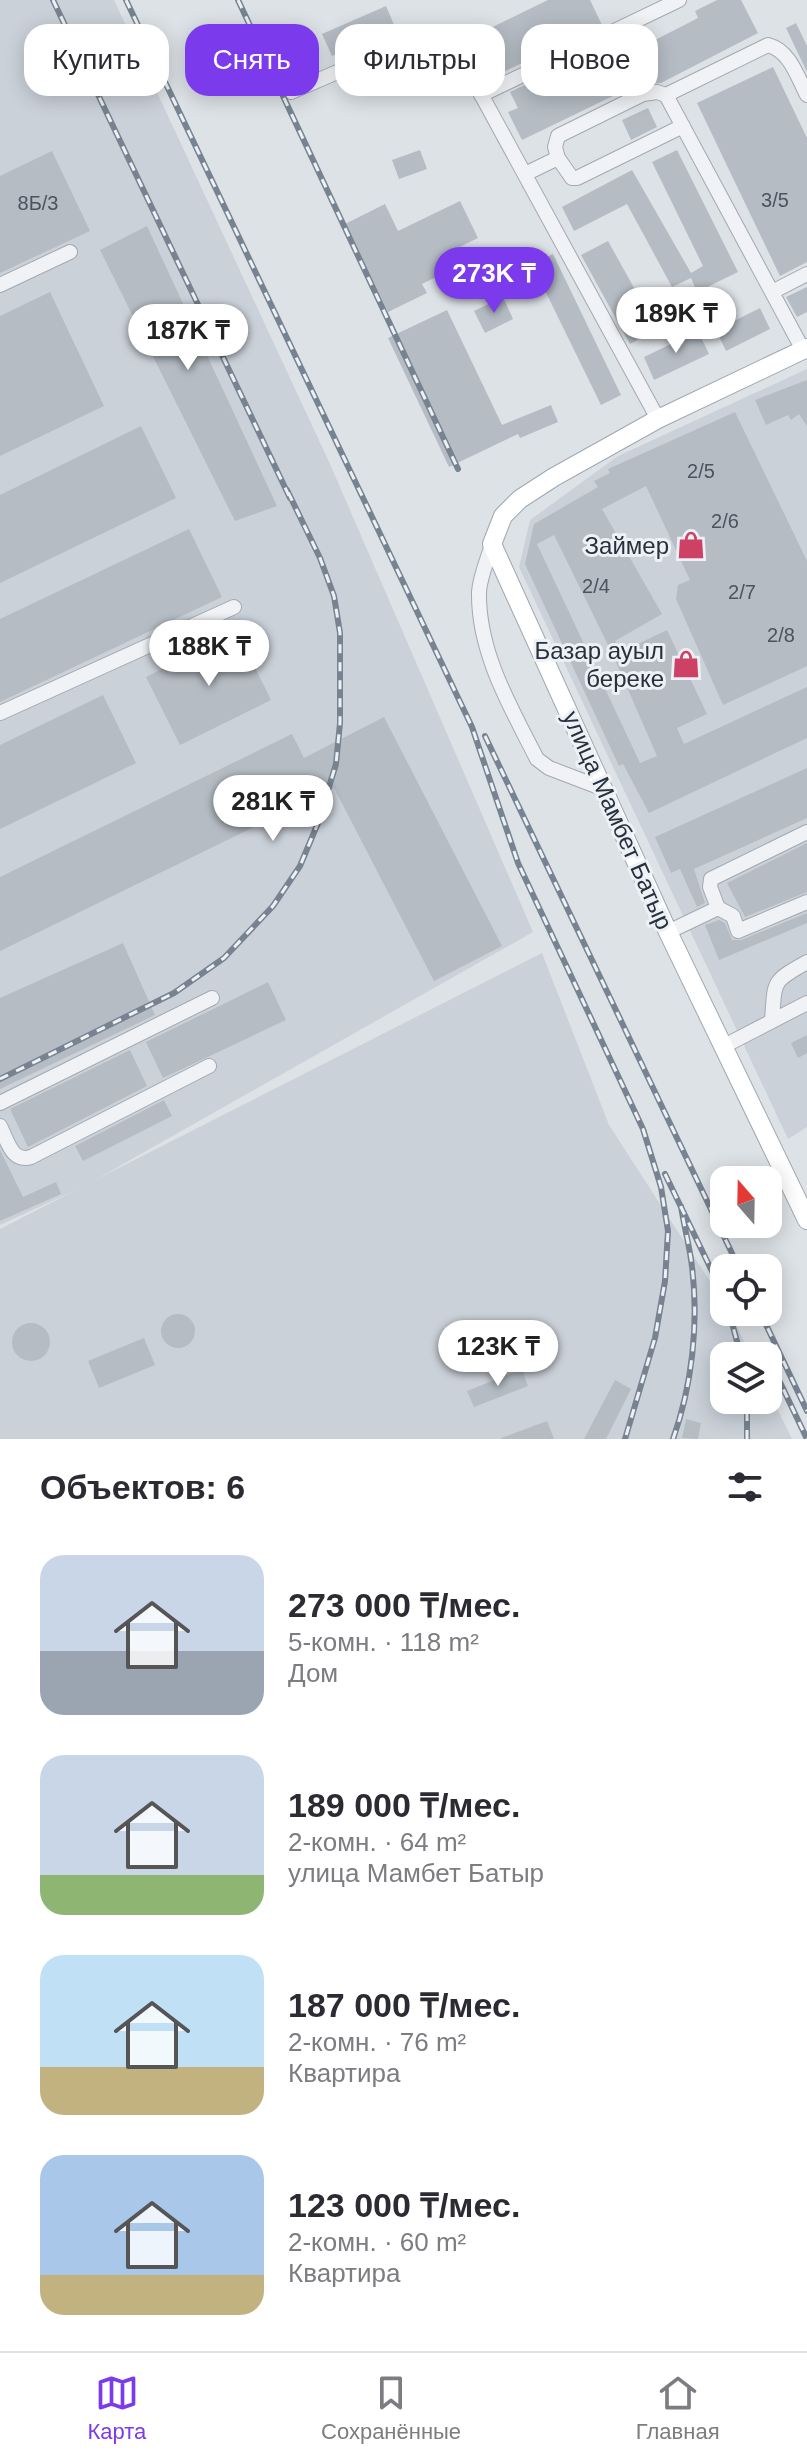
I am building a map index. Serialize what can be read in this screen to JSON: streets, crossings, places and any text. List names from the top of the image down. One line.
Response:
{"streets":{"main road":["улица Мамбет Батыр"]},"places":{"shop":["Займер","Базар ауыл береке"]},"house_numbers":["3/5","8Б/3","2/5","2/6","2/4","2/7","2/8"],"north":"top","page":{"chip":["Купить","Снять","Фильтры","Новое"],"price":["273K ₸","189K ₸","187K ₸","188K ₸","281K ₸","123K ₸"],"heading":"Объектов: 6","list":[{"name":"273 000 ₸/мес.","note":"5-комн. · 118 m² · Дом"},{"name":"189 000 ₸/мес.","note":"2-комн. · 64 m² · улица Мамбет Батыр"},{"name":"187 000 ₸/мес.","note":"2-комн. · 76 m² · Квартира"},{"name":"123 000 ₸/мес.","note":"2-комн. · 60 m² · Квартира"}],"tabs":["Карта","Сохранённые","Главная"]}}
